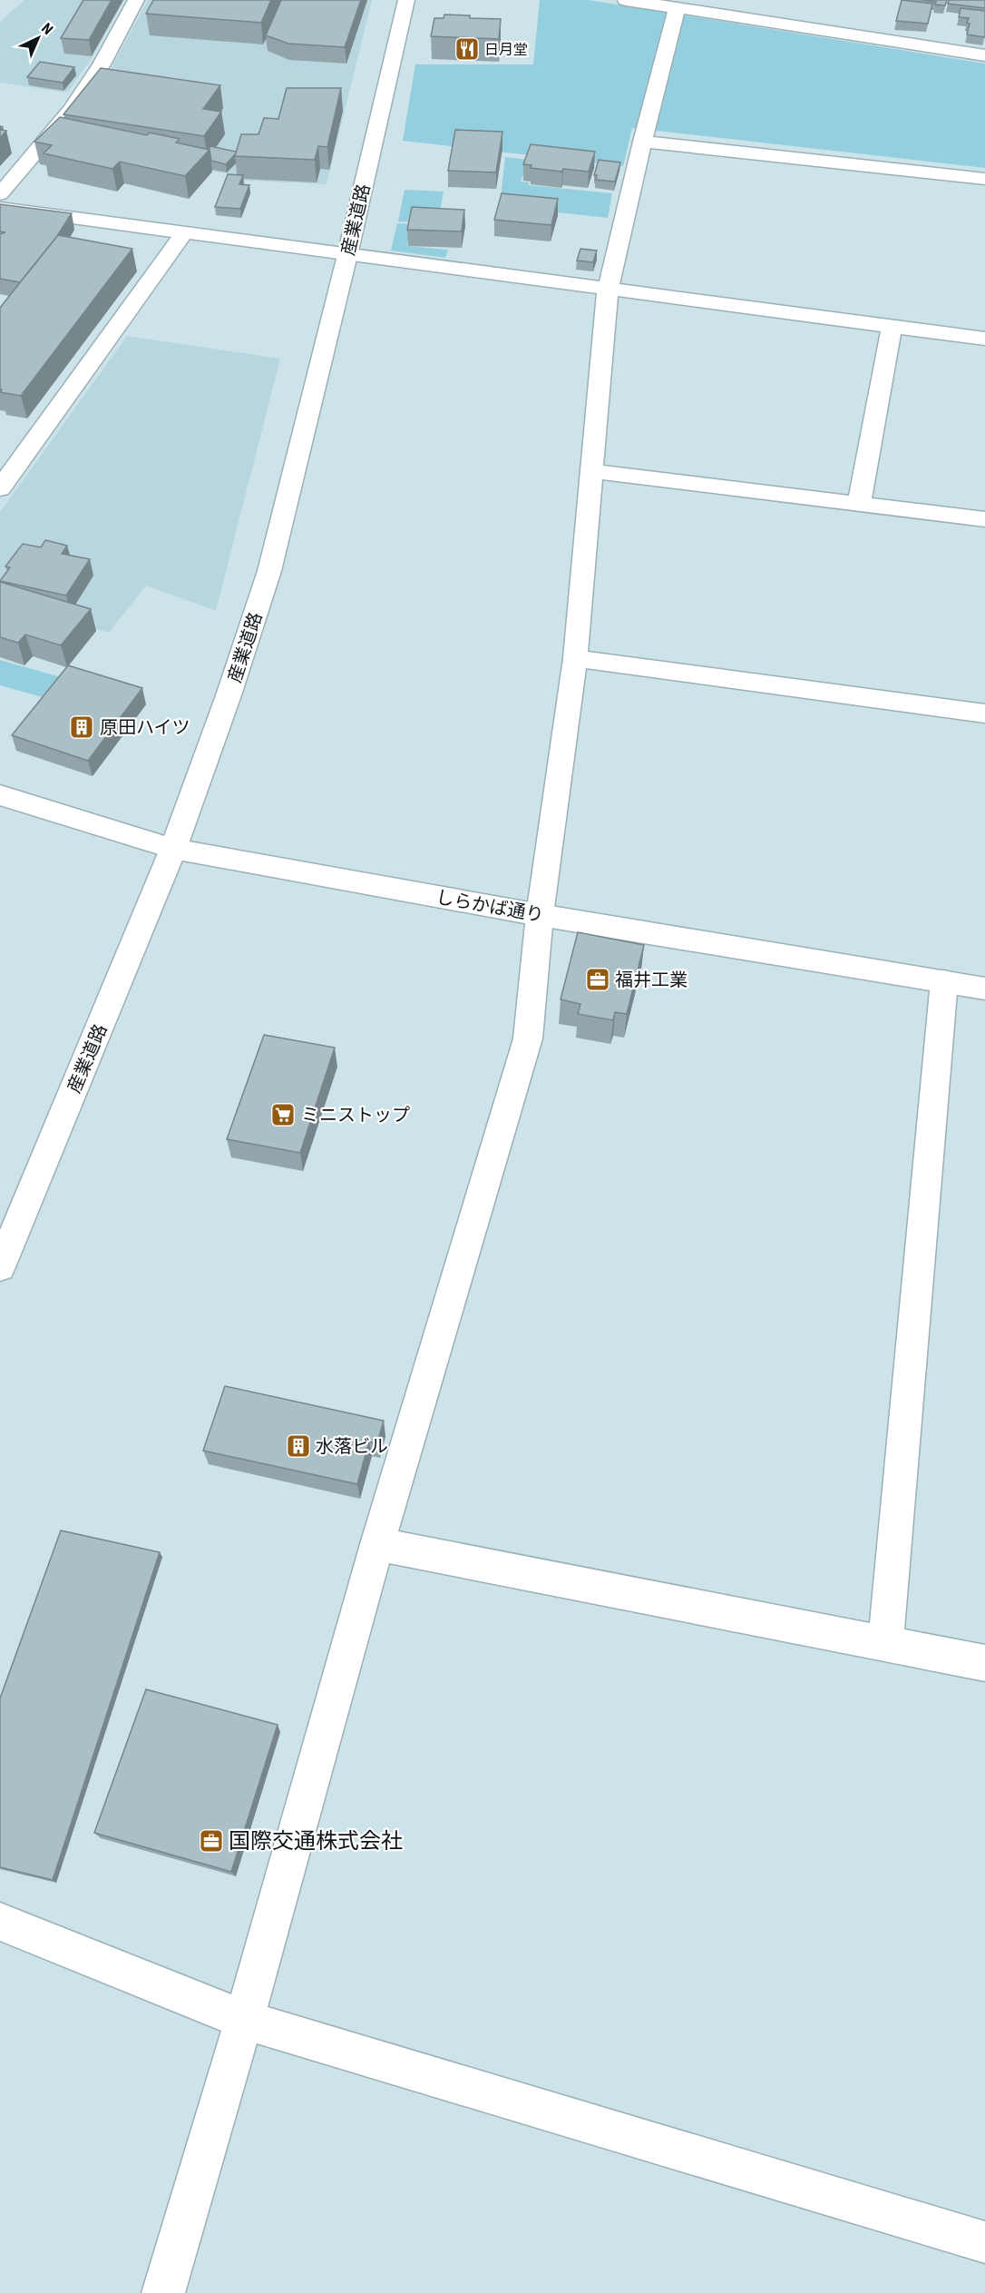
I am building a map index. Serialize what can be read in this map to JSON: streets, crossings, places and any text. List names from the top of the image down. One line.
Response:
{"streets":{"street":["産業道路","しらかば通り"]},"crossings":[["産業道路","しらかば通り"]],"places":{"restaurant":["日月堂"],"building":["原田ハイツ","水落ビル"],"office":["福井工業","国際交通株式会社"],"supermarket":["ミニストップ"]},"north":"top right"}
